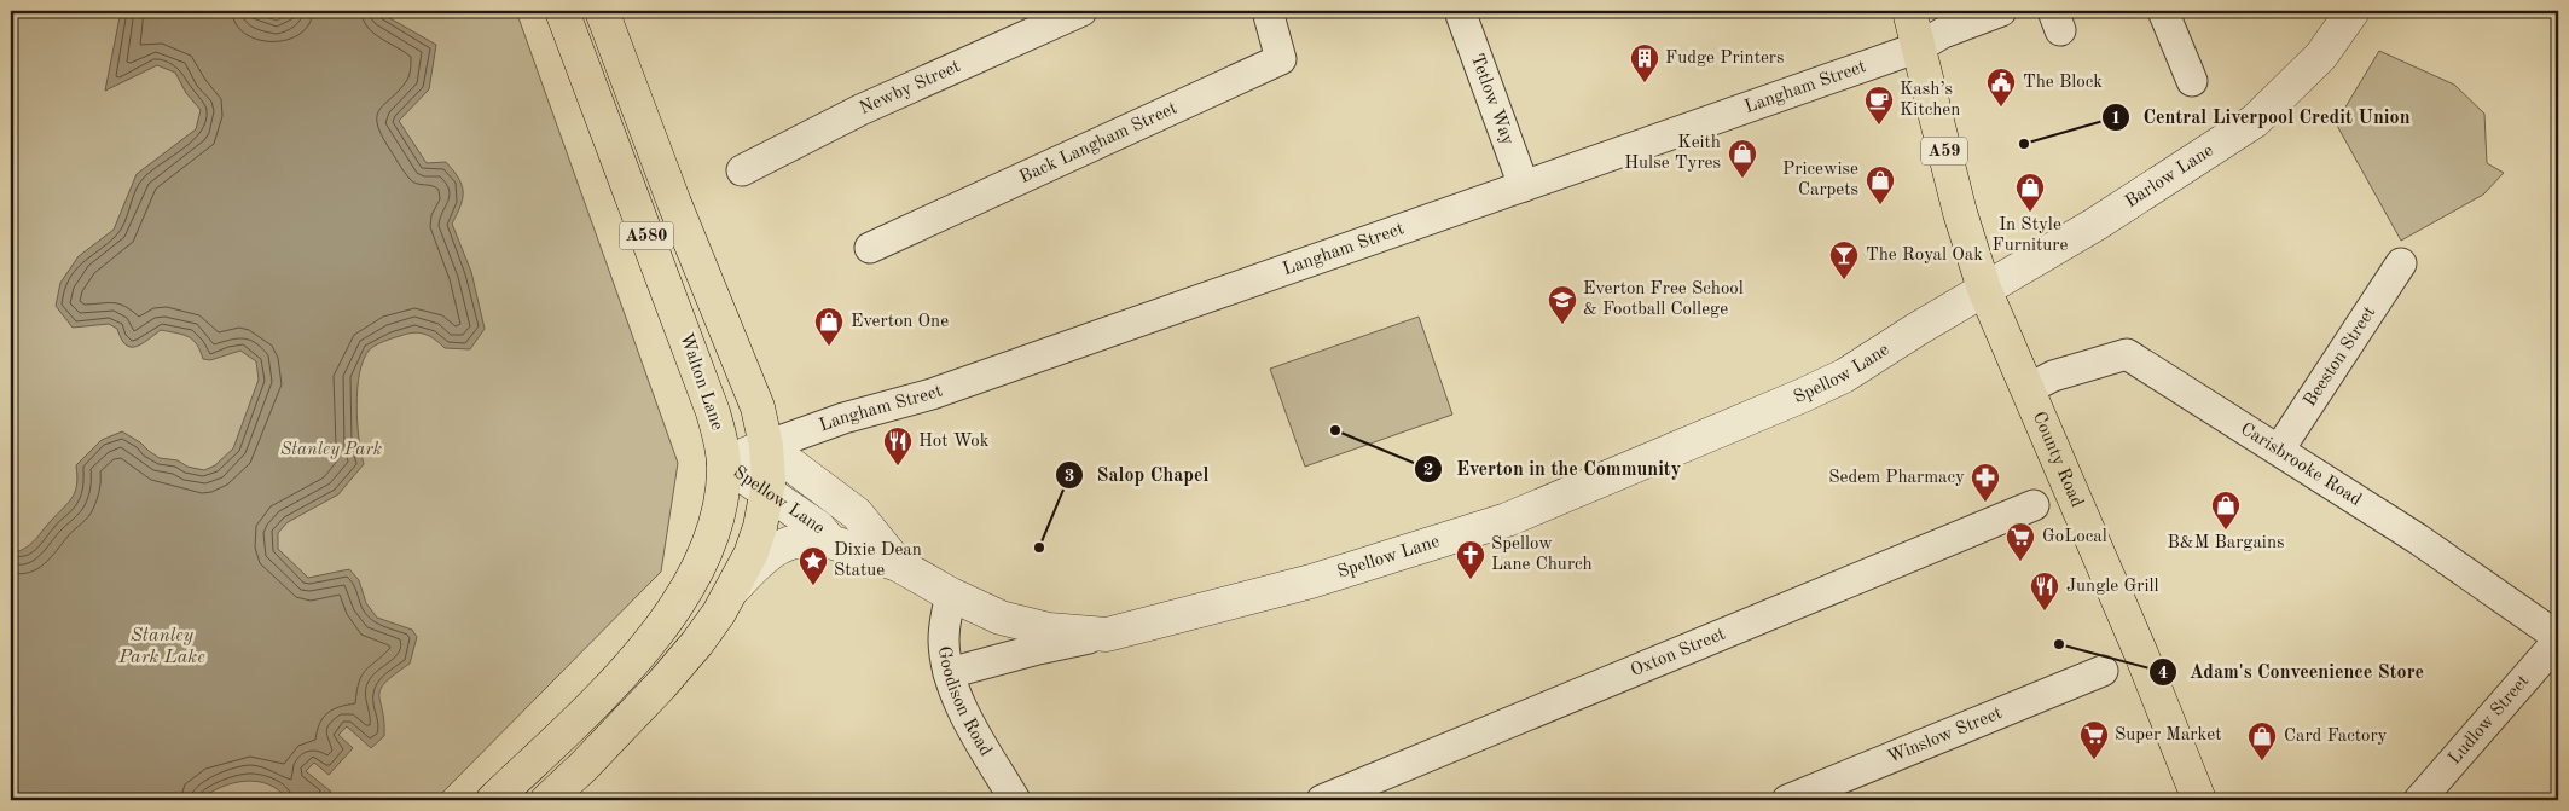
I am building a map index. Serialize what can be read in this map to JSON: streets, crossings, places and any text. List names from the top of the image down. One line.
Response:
{"streets":{"highway":["A59","A580","Walton Lane","County Road"],"street":["Newby Street","Langham Street","Tetlow Way","Back Langham Street","Barlow Lane","Beeston Street","Spellow Lane","Carisbrooke Road","Oxton Street","Goodison Road","Ludlow Street","Winslow Street"]},"crossings":[["Langham Street","Tetlow Way"],["Langham Street","A59"],["Langham Street","A580"],["Langham Street","Spellow Lane"],["A59","Barlow Lane"],["A59","Spellow Lane"],["A59","County Road"],["Barlow Lane","Spellow Lane"],["Barlow Lane","County Road"],["A580","Spellow Lane"],["Beeston Street","Carisbrooke Road"],["Spellow Lane","Walton Lane"],["Spellow Lane","County Road"],["Spellow Lane","Goodison Road"],["County Road","Carisbrooke Road"],["Carisbrooke Road","Ludlow Street"]],"water":["Stanley Park Lake"],"parks":["Stanley Park"],"places":{"building":["Fudge Printers"],"public building":["The Block"],"cafe":["Kash’s Kitchen"],"other":["Central Liverpool Credit Union","Everton in the Community","Salop Chapel","Adam's Conveenience Store"],"shop":["Keith Hulse Tyres","Pricewise Carpets","In Style Furniture","Everton One","B&M Bargains","Card Factory"],"bar":["The Royal Oak"],"school or university":["Everton Free School & Football College"],"restaurant":["Hot Wok","Jungle Grill"],"pharmacy":["Sedem Pharmacy"],"supermarket":["GoLocal","Super Market"],"church":["Spellow Lane Church"],"place":["Dixie Dean Statue"]}}
